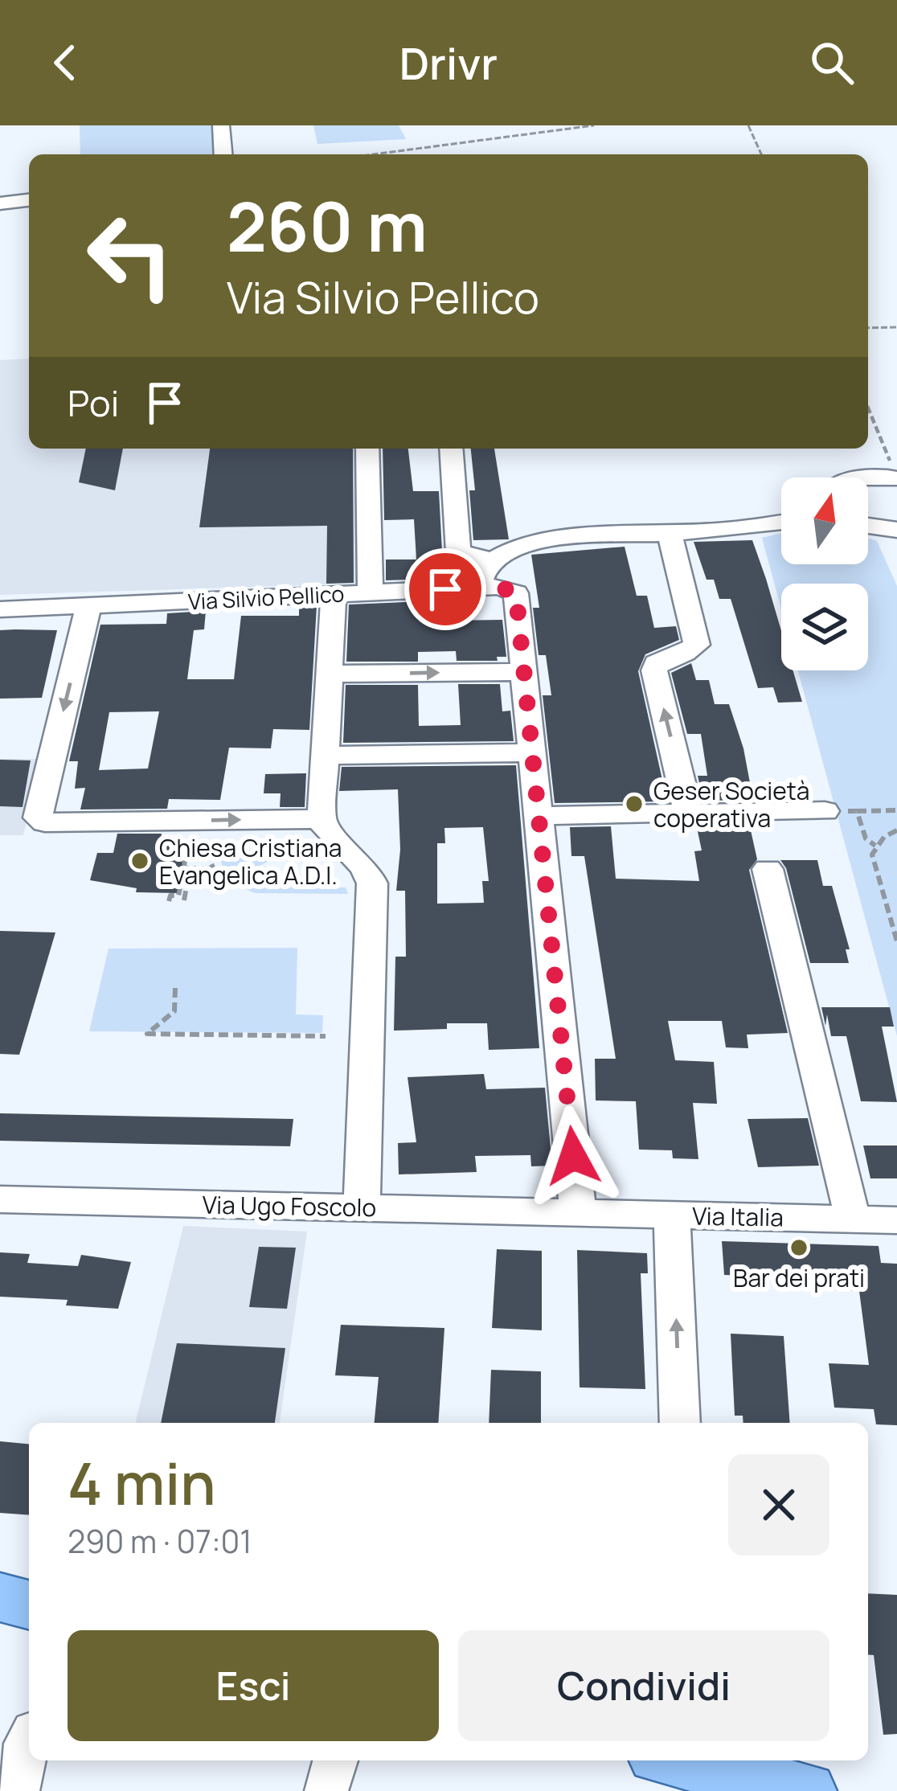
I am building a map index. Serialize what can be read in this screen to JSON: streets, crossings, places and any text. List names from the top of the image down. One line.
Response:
{"streets":{"street":["Via Silvio Pellico","Via Ugo Foscolo","Via Italia"]},"crossings":[["Via Ugo Foscolo","Via Italia"]],"places":["Geser Società coperativa","Chiesa Cristiana Evangelica A.D.I.","Bar dei prati"],"north":"top","page":{"header":"Drivr","turn":["260 m","Via Silvio Pellico"],"then":"Poi","heading":["4 min","290 m · 07:01"],"buttons":["Esci","Condividi"]}}
